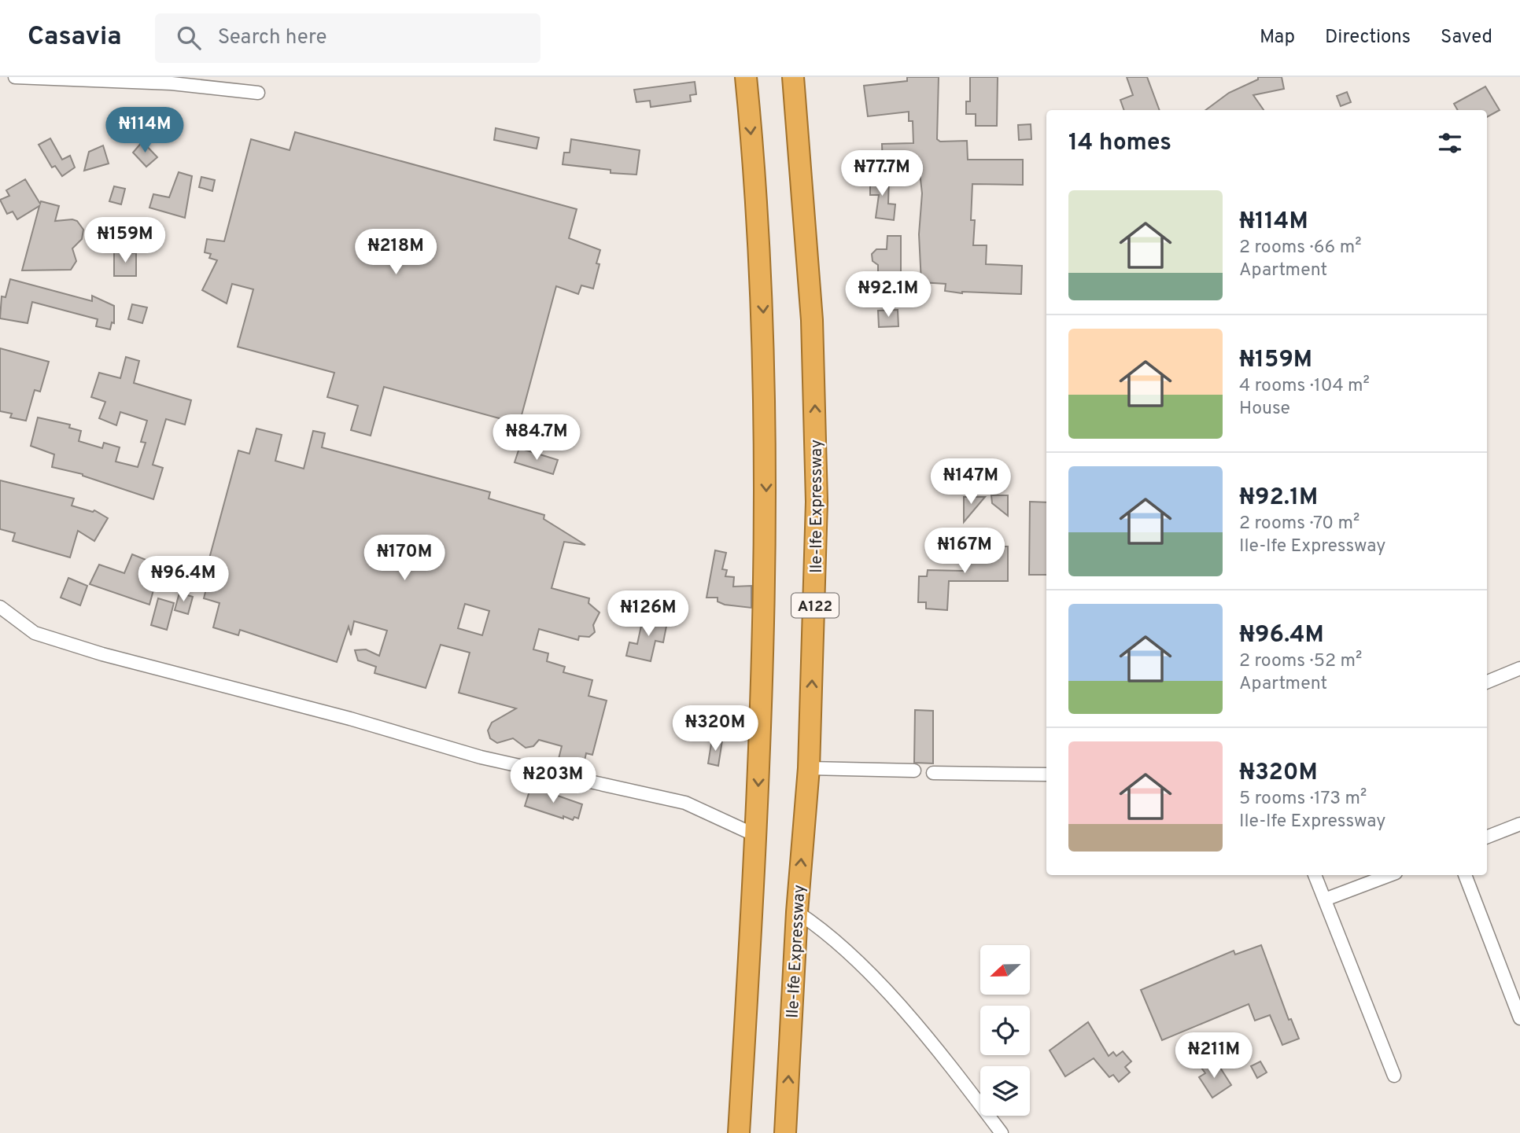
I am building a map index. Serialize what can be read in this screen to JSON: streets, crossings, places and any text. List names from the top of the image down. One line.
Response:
{"streets":{"highway":["Ile-Ife Expressway","A122"]},"north":"left","page":{"header":"Casavia","search":"Search here","nav":["Map","Directions","Saved"],"price":["₦114M","₦77.7M","₦159M","₦218M","₦92.1M","₦84.7M","₦147M","₦167M","₦170M","₦96.4M","₦126M","₦320M","₦203M","₦211M"],"heading":"14 homes","list":[{"name":"₦114M","note":"2 rooms · 66 m² · Apartment"},{"name":"₦159M","note":"4 rooms · 104 m² · House"},{"name":"₦92.1M","note":"2 rooms · 70 m² · Ile-Ife Expressway"},{"name":"₦96.4M","note":"2 rooms · 52 m² · Apartment"},{"name":"₦320M","note":"5 rooms · 173 m² · Ile-Ife Expressway"}]}}
